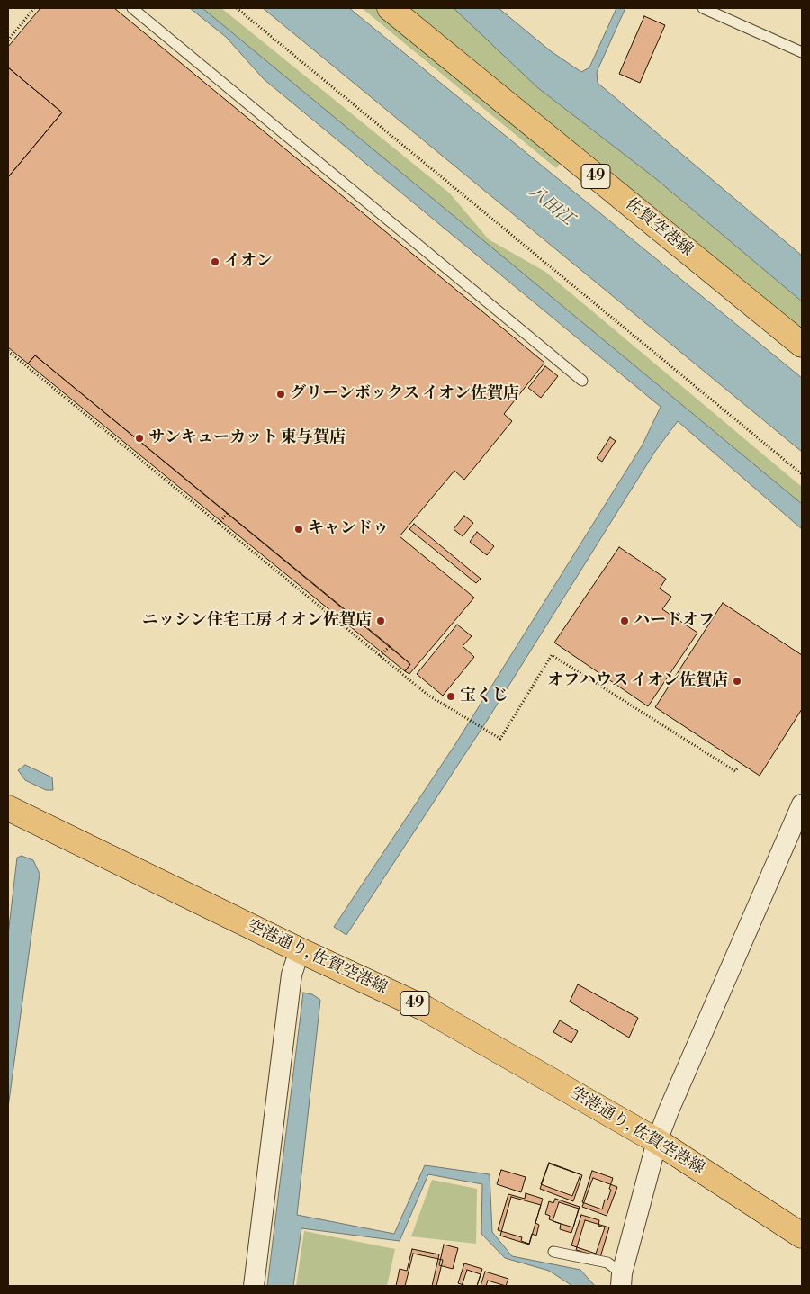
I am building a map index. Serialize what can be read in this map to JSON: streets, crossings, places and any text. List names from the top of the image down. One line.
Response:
{"streets":{"main road":["49","佐賀空港線","空港通り, 佐賀空港線"]},"water":["八田江"],"places":["イオン","グリーンボックス イオン佐賀店","サンキューカット 東与賀店","キャンドゥ","ニッシン住宅工房 イオン佐賀店","ハードオフ","オフハウス イオン佐賀店","宝くじ"]}
